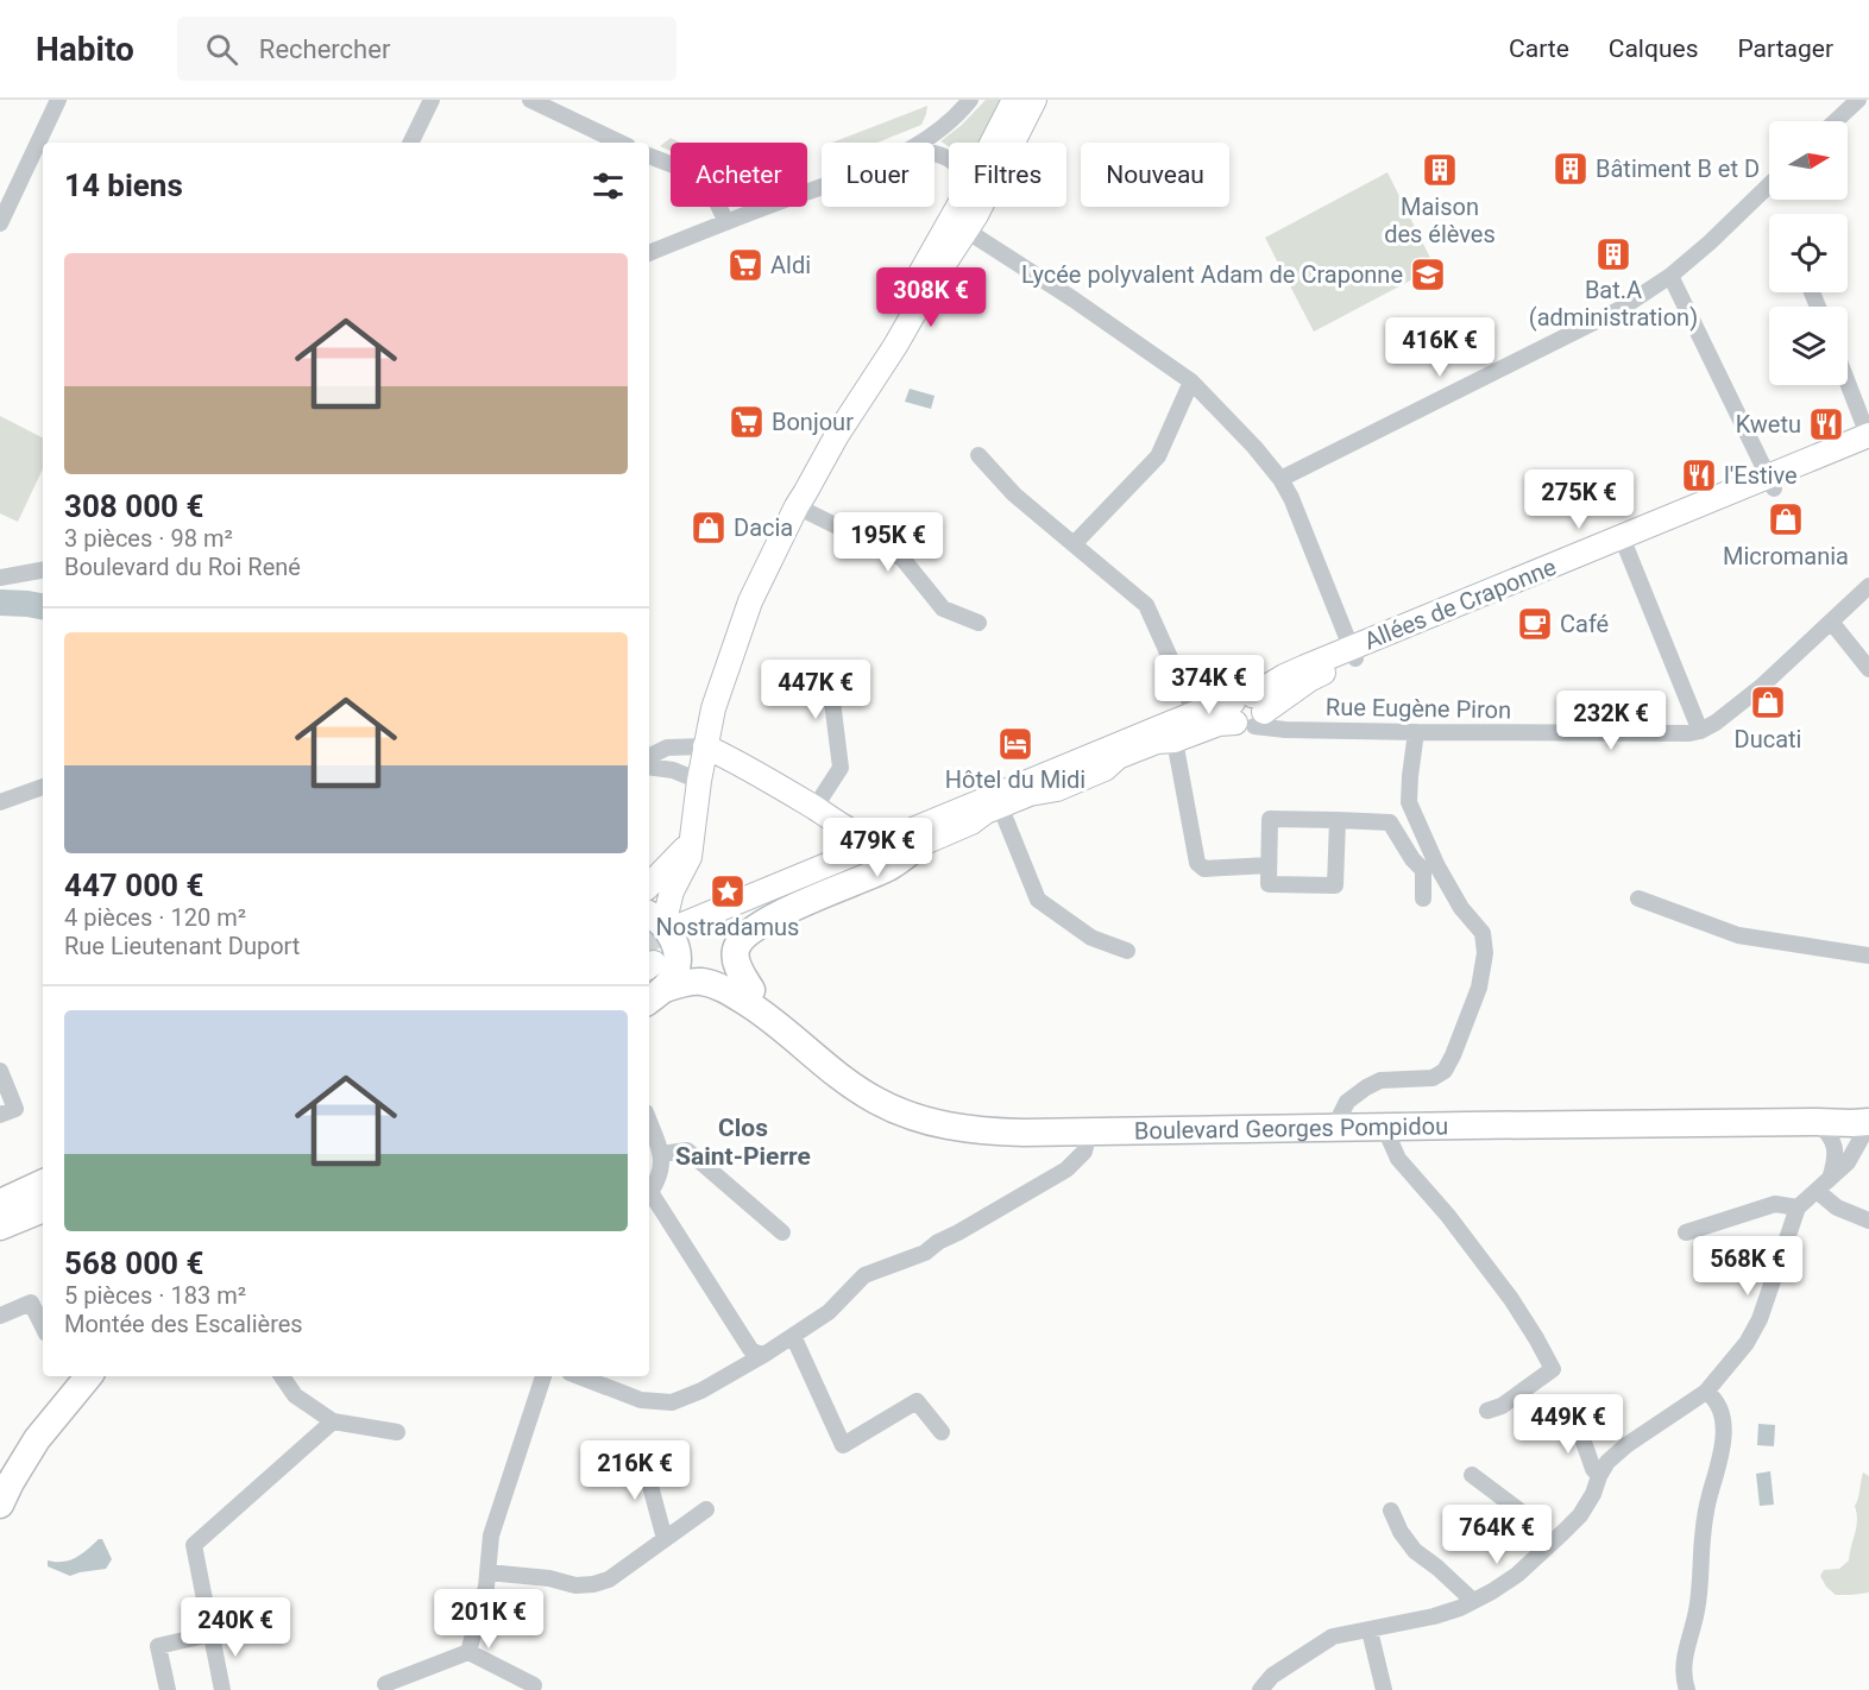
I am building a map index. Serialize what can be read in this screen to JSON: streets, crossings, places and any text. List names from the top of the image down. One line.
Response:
{"streets":{"main road":["Allées de Craponne","Boulevard Georges Pompidou"],"street":["Rue Eugène Piron"]},"crossings":[["Allées de Craponne","Rue Eugène Piron"],["Allées de Craponne","Boulevard Georges Pompidou"]],"districts":["Clos Saint-Pierre"],"places":{"building":["Bâtiment B et D","Maison des élèves","Bat.A (administration)"],"supermarket":["Aldi","Bonjour"],"school or university":["Lycée polyvalent Adam de Craponne"],"restaurant":["Kwetu","l'Estive"],"shop":["Micromania","Dacia","Ducati"],"cafe":["Café"],"hotel":["Hôtel du Midi"],"place":["Nostradamus"]},"north":"right","page":{"header":"Habito","search":"Rechercher","nav":["Carte","Calques","Partager"],"chip":["Acheter","Louer","Filtres","Nouveau"],"heading":"14 biens","list":[{"name":"308 000 €","note":"3 pièces · 98 m² · Boulevard du Roi René"},{"name":"447 000 €","note":"4 pièces · 120 m² · Rue Lieutenant Duport"},{"name":"568 000 €","note":"5 pièces · 183 m² · Montée des Escalières"}],"price":["308K €","416K €","275K €","195K €","374K €","447K €","232K €","479K €","568K €","449K €","216K €","764K €","201K €","240K €"]}}
